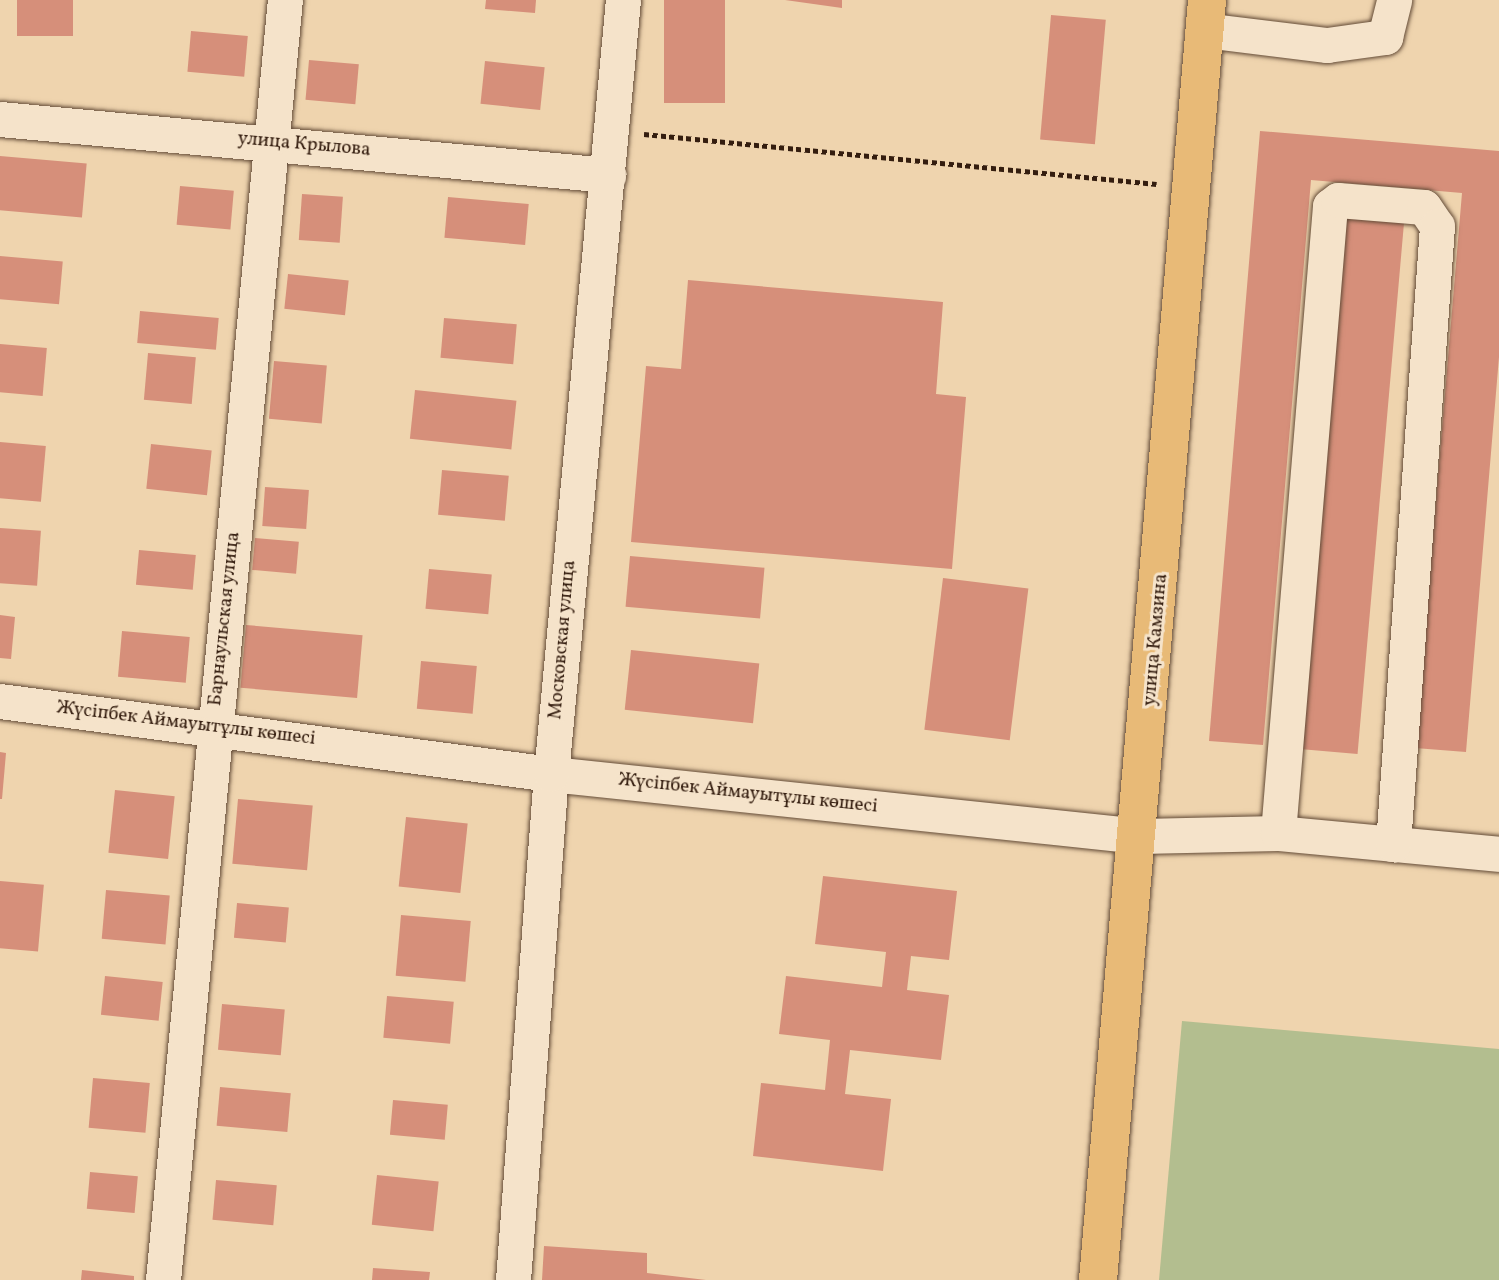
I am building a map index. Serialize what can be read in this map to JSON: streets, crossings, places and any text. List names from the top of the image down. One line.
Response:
{"streets":{"main road":["улица Камзина"],"street":["улица Крылова","Барнаульская улица","Московская улица","Жүсіпбек Аймауытұлы көшесі"]},"crossings":[["улица Крылова","Барнаульская улица"],["улица Крылова","Московская улица"],["Барнаульская улица","Жүсіпбек Аймауытұлы көшесі"],["Московская улица","Жүсіпбек Аймауытұлы көшесі"],["улица Камзина","Жүсіпбек Аймауытұлы көшесі"]]}
